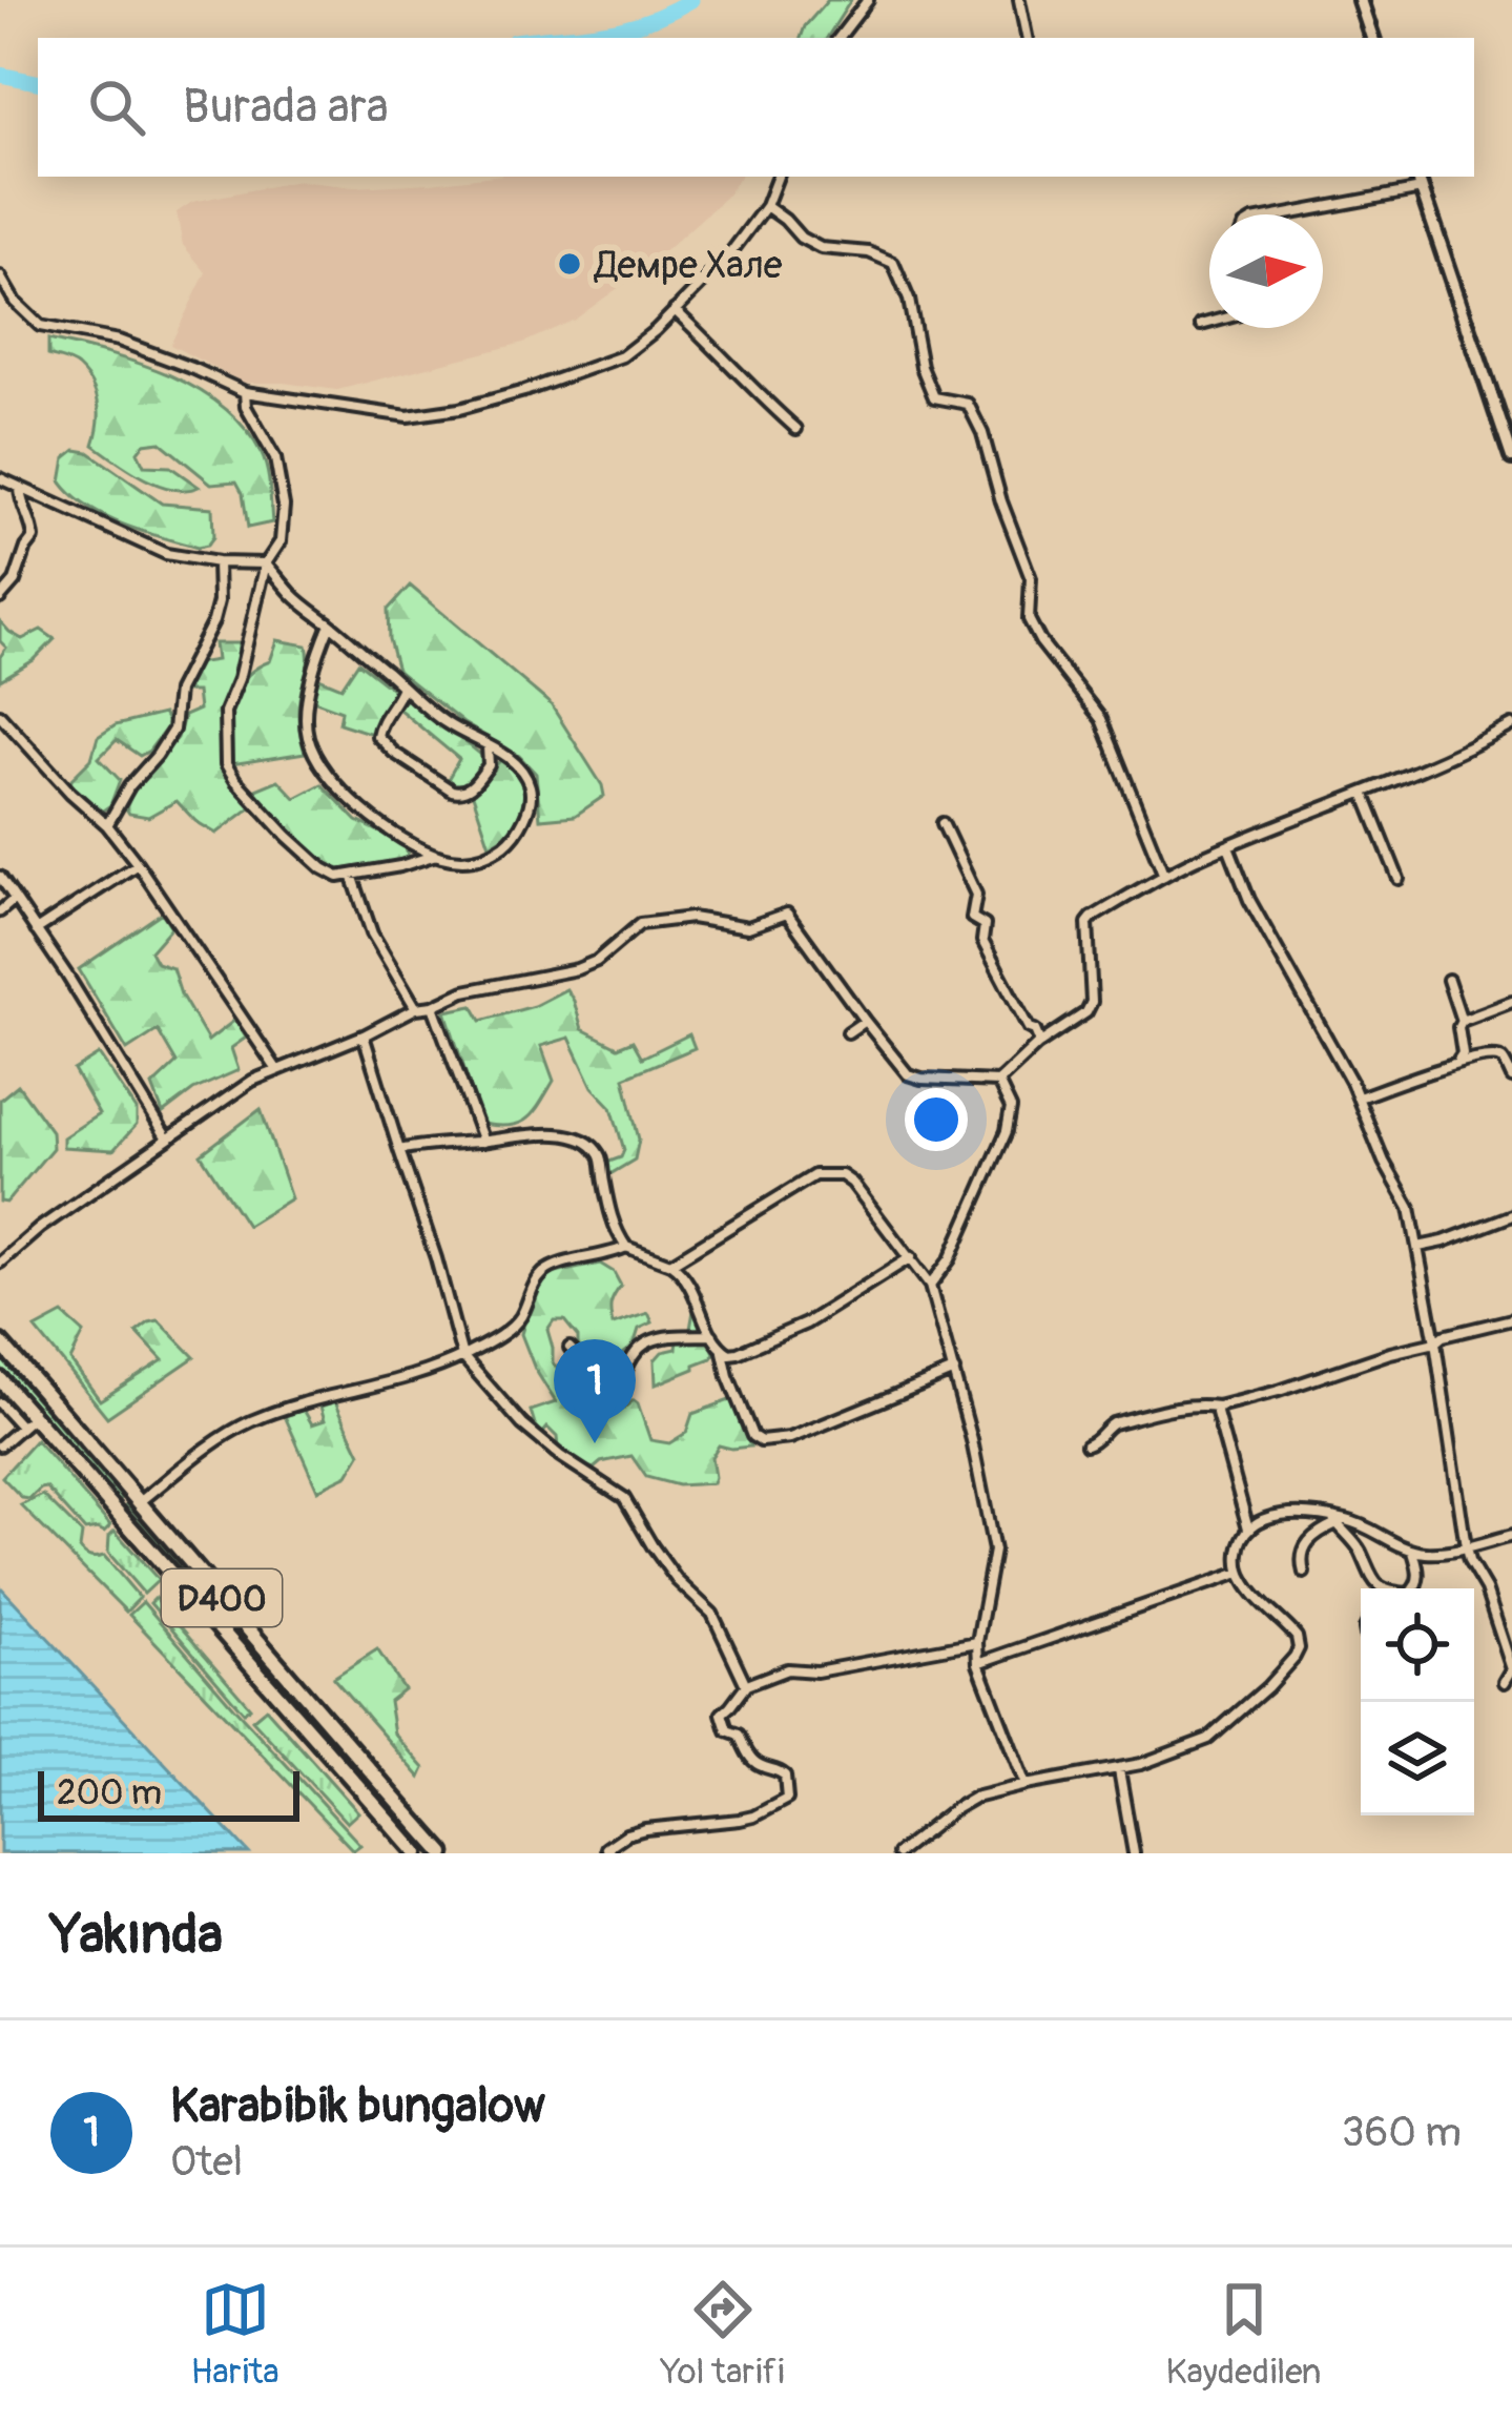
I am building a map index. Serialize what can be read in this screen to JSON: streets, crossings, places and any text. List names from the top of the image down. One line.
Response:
{"streets":{"highway":["D400"]},"places":["Демре Хале"],"scale_bar":"200 m","north":"right","page":{"search":"Burada ara","pins":"1","scale":"200 m","heading":"Yakında","list":[{"mark":"1","name":"Karabibik bungalow","note":"Otel","value":"360 m"}],"nav":["Harita","Yol tarifi","Kaydedilen"]}}
